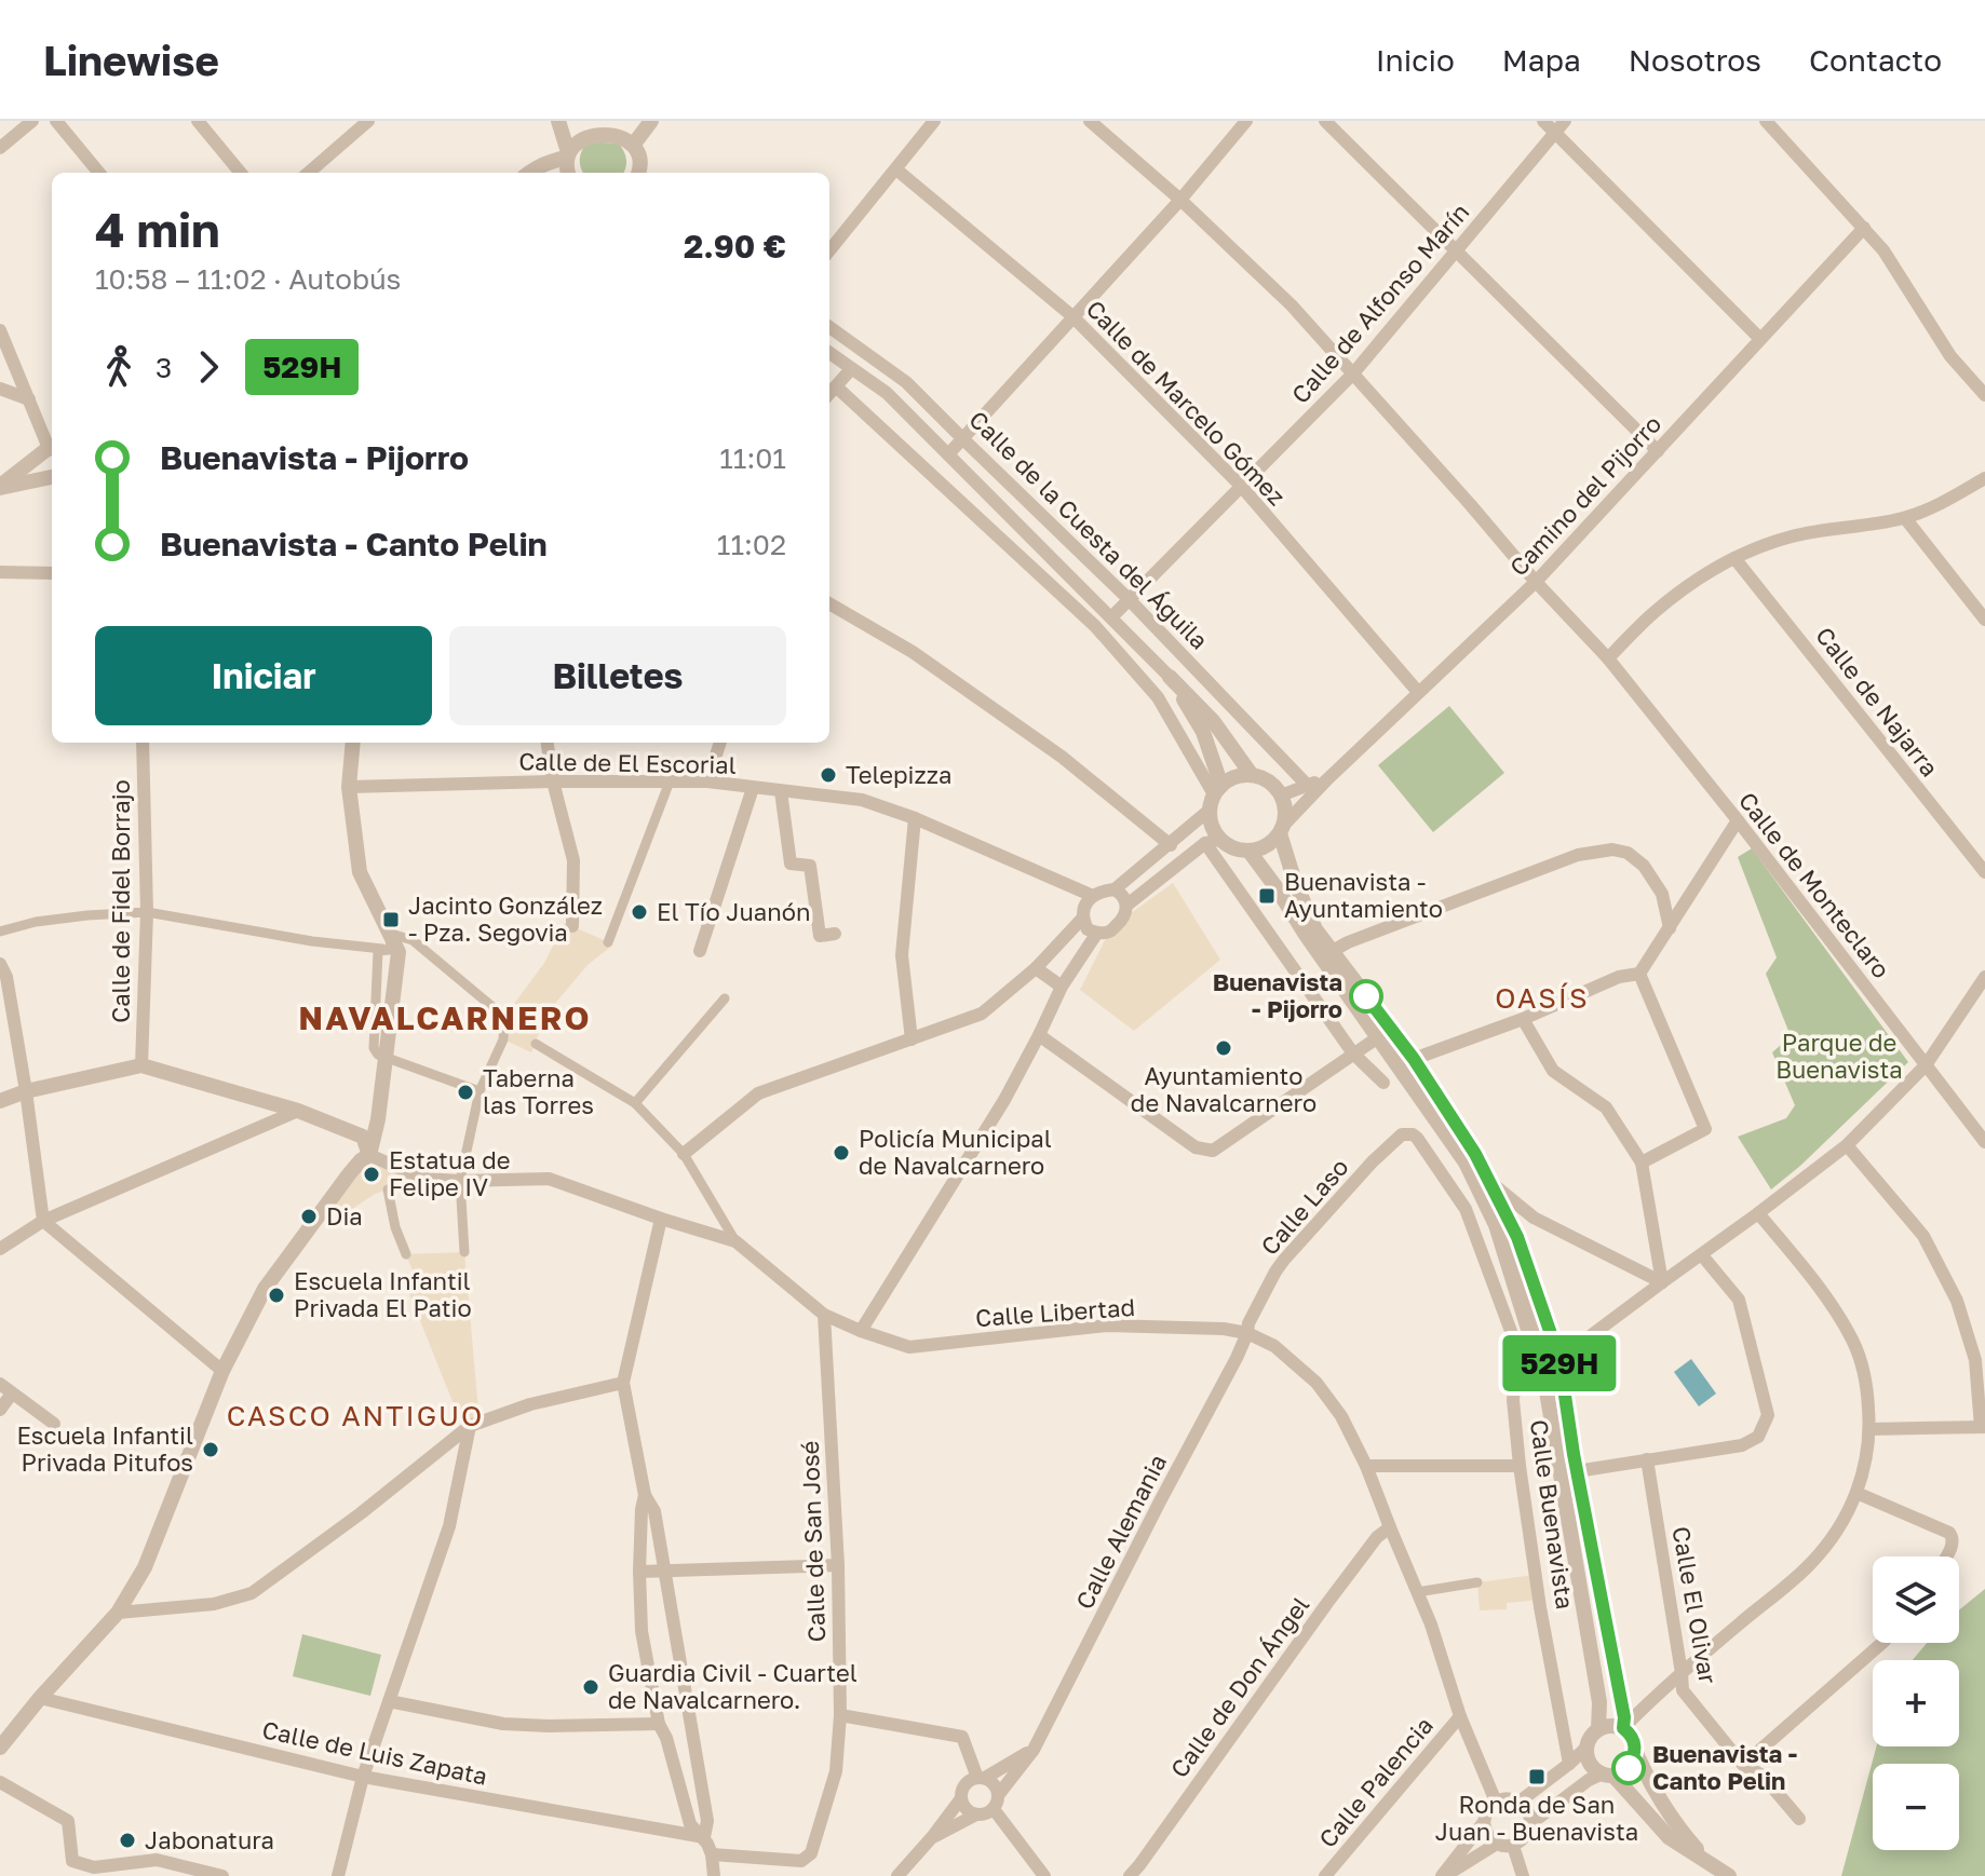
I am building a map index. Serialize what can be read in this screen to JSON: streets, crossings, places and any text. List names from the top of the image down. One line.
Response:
{"streets":{"street":["Calle de Alfonso Marín","Calle de Marcelo Gómez","Camino del Pijorro","Calle de la Cuesta del Águila","Calle de Najarra","Calle de El Escorial","Calle de Monteclaro","Calle de Fidel Borrajo","Calle Laso","Calle Libertad","Calle Buenavista","Calle Alemania","Calle de San José","Calle El Olivar","Calle de Don Ángel","Calle de Luis Zapata","Calle Palencia"]},"crossings":[["Calle de Alfonso Marín","Calle de Marcelo Gómez"],["Calle de Alfonso Marín","Calle de la Cuesta del Águila"],["Calle de Alfonso Marín","Calle de Monteclaro"],["Calle de Marcelo Gómez","Camino del Pijorro"],["Camino del Pijorro","Calle de la Cuesta del Águila"],["Camino del Pijorro","Calle de Monteclaro"],["Camino del Pijorro","Calle Buenavista"],["Calle de la Cuesta del Águila","Calle Buenavista"],["Calle Laso","Calle Libertad"],["Calle Laso","Calle Buenavista"],["Calle Laso","Calle Alemania"],["Calle Libertad","Calle Alemania"],["Calle Libertad","Calle de San José"],["Calle Libertad","Calle de Don Ángel"],["Calle Libertad","Calle Palencia"]],"districts":["OASÍS","NAVALCARNERO","CASCO ANTIGUO"],"parks":["Parque de Buenavista"],"places":{"other":["Telepizza","El Tío Juanón","Buenavista - Pijorro","Ayuntamiento de Navalcarnero","Taberna las Torres","Policía Municipal de Navalcarnero","Estatua de Felipe IV","Dia","Escuela Infantil Privada El Patio","Escuela Infantil Privada Pitufos","Guardia Civil - Cuartel de Navalcarnero.","Buenavista - Canto Pelin","Jabonatura"],"transit":["Buenavista - Ayuntamiento","Jacinto González - Pza. Segovia","Ronda de San Juan - Buenavista"]},"lines":["bus line 529H"],"page":{"header":"Linewise","nav":["Inicio","Mapa","Nosotros","Contacto"],"on_map":"529H","heading":["4 min","10:58 – 11:02 · Autobús","2.90 €"],"legs":["3","529H"],"list":[{"name":"Buenavista - Pijorro","value":"11:01"},{"name":"Buenavista - Canto Pelin","value":"11:02"}],"buttons":["Iniciar","Billetes"],"map_buttons":["+","−"]}}
